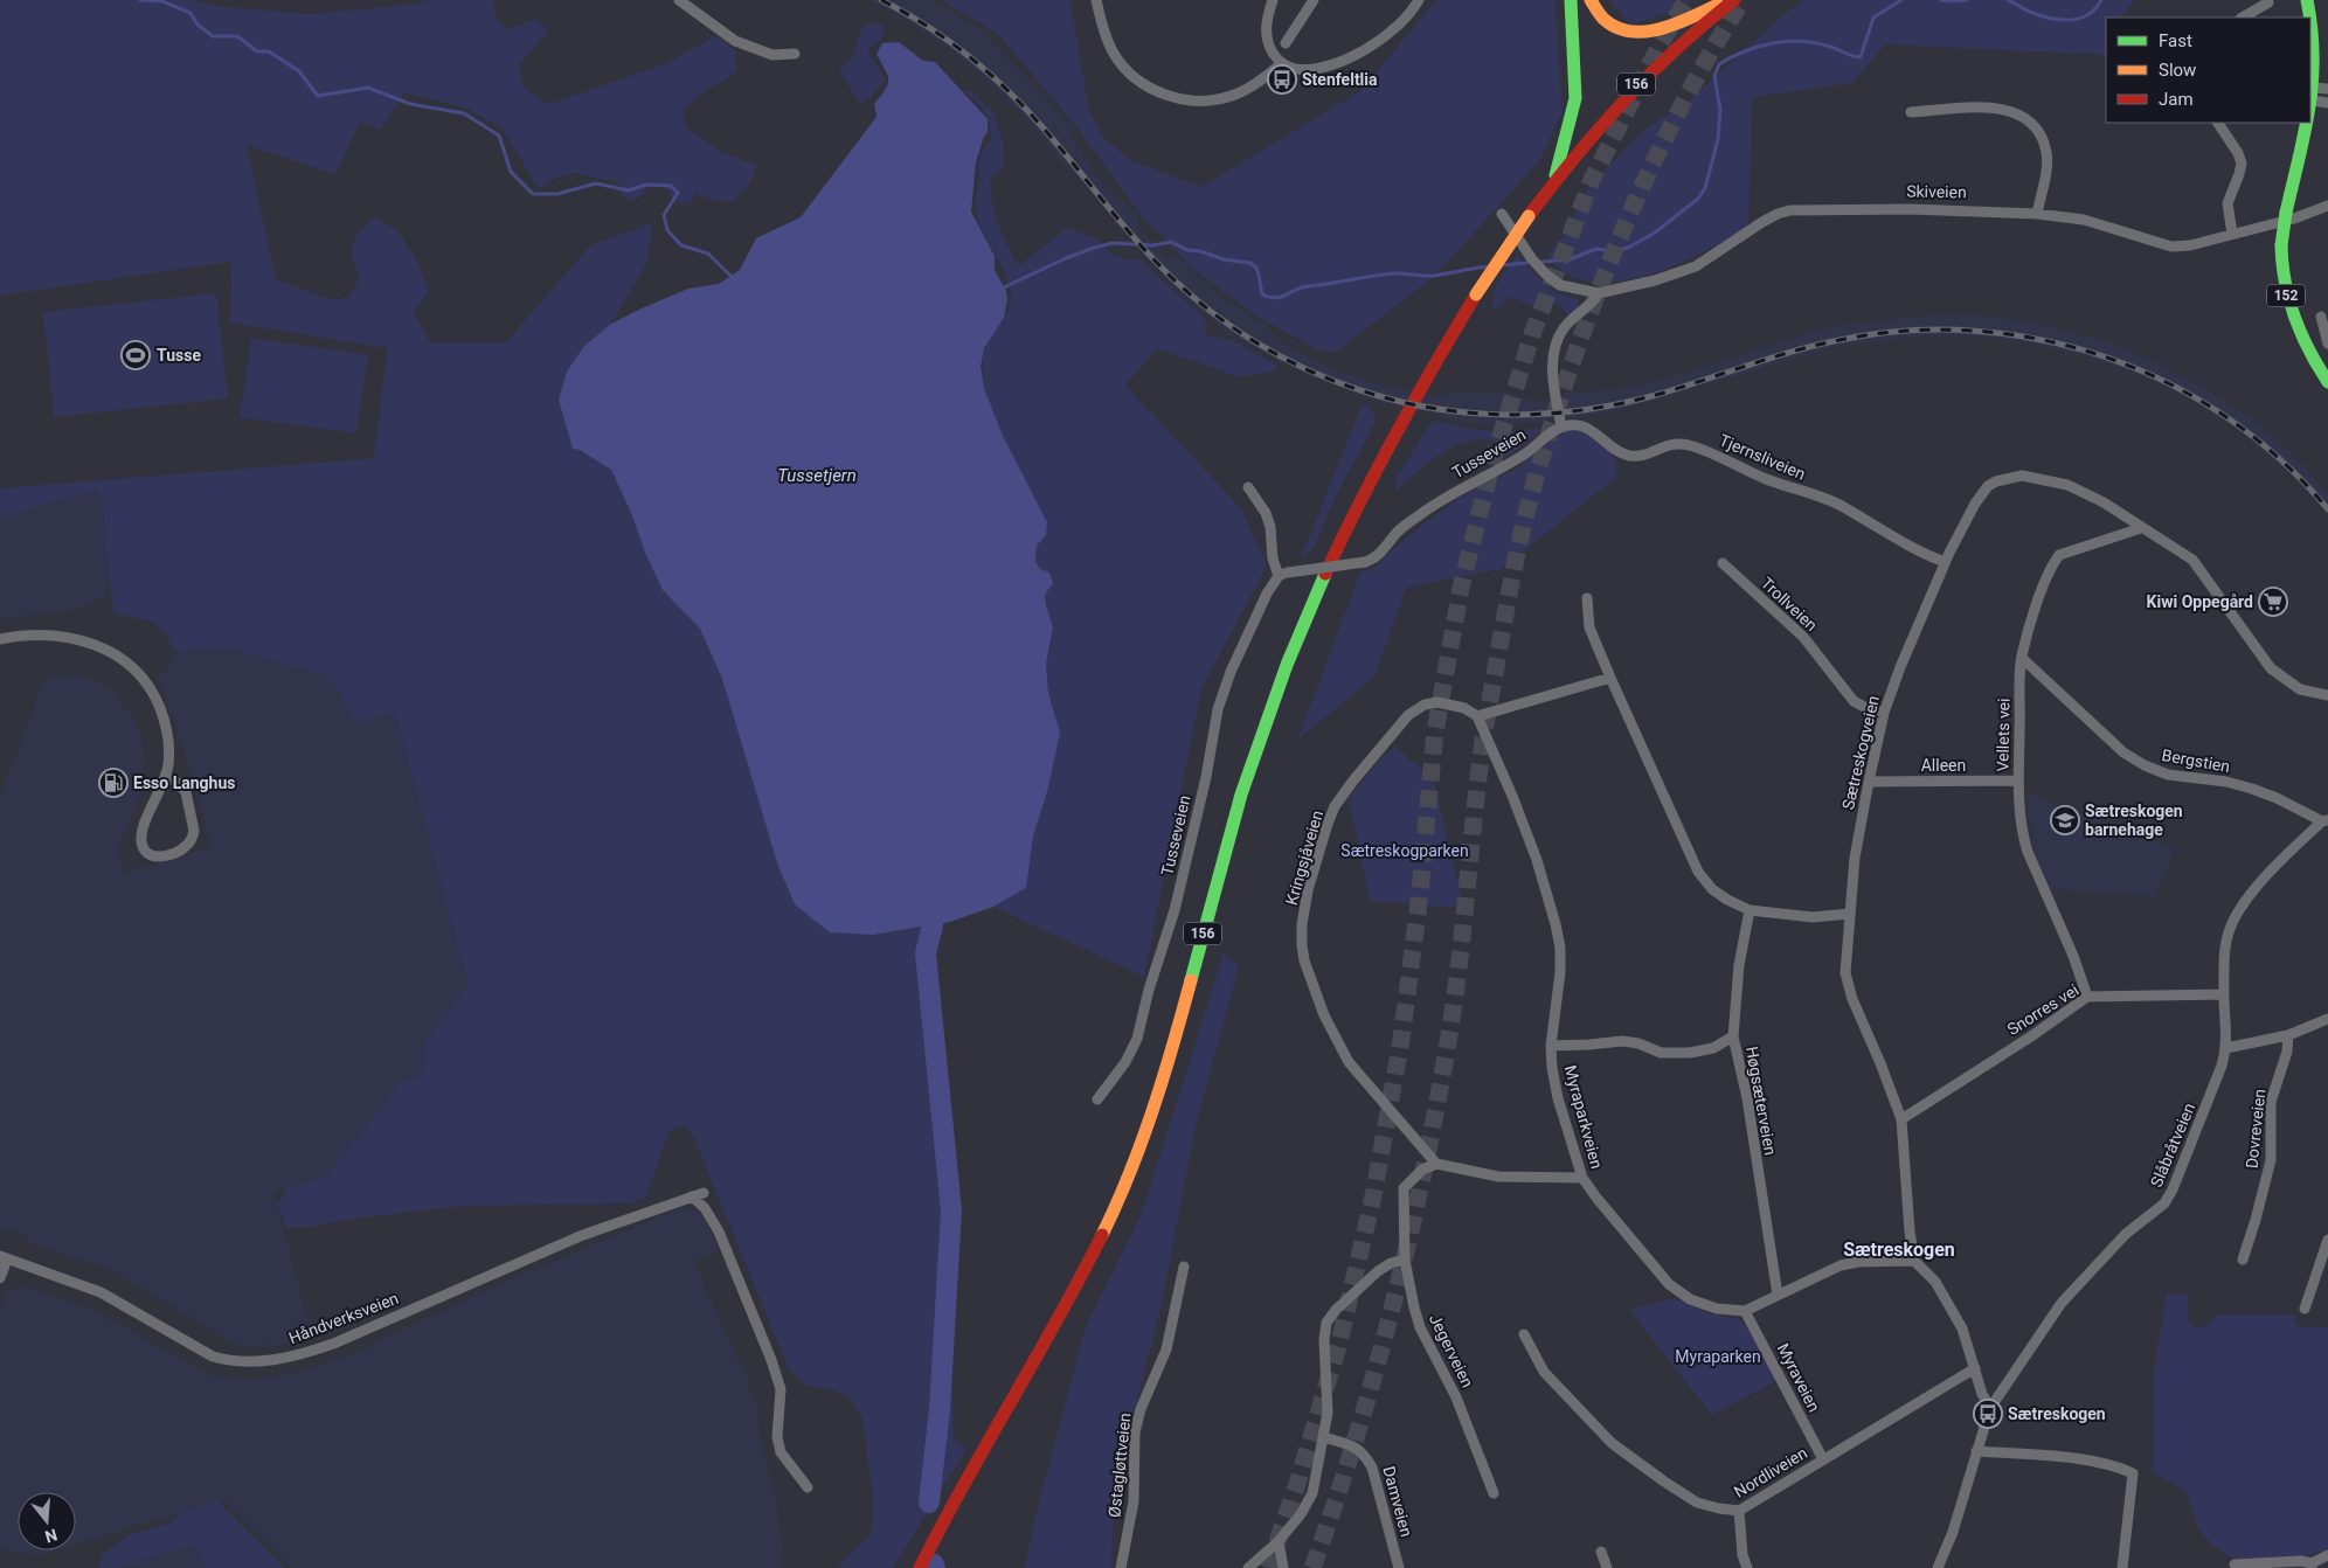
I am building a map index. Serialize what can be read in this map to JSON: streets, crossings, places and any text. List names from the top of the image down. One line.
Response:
{"streets":{"main road":["156","152"],"street":["Skiveien","Tusseveien","Tjernsliveien","Trollveien","Vellets vei","Sætreskogveien","Bergstien","Alleen","Kringsjåveien","Snorres vei","Høgsæterveien","Myraparkveien","Dovreveien","Slåbråtveien","Håndverksveien","Jegerveien","Myraveien","Østagløttveien","Nordliveien","Damveien"]},"crossings":[["Tusseveien","Tjernsliveien"],["Tjernsliveien","Sætreskogveien"],["Trollveien","Sætreskogveien"],["Vellets vei","Sætreskogveien"],["Vellets vei","Bergstien"],["Vellets vei","Alleen"],["Vellets vei","Snorres vei"],["Sætreskogveien","Alleen"],["Sætreskogveien","Snorres vei"],["Bergstien","Slåbråtveien"],["Kringsjåveien","Myraparkveien"],["Kringsjåveien","Jegerveien"],["Snorres vei","Slåbråtveien"],["Myraparkveien","Myraveien"],["Myraveien","Nordliveien"]],"districts":["Sætreskogen"],"water":["Tussetjern"],"parks":["Sætreskogparken","Myraparken"],"places":{"bus stop":["Stenfeltlia","Sætreskogen"],"sports":["Tusse"],"supermarket":["Kiwi Oppegård"],"fuel station":["Esso Langhus"],"school or university":["Sætreskogen barnehage"]},"legend":["Fast","Slow","Jam"],"north":"bottom"}
